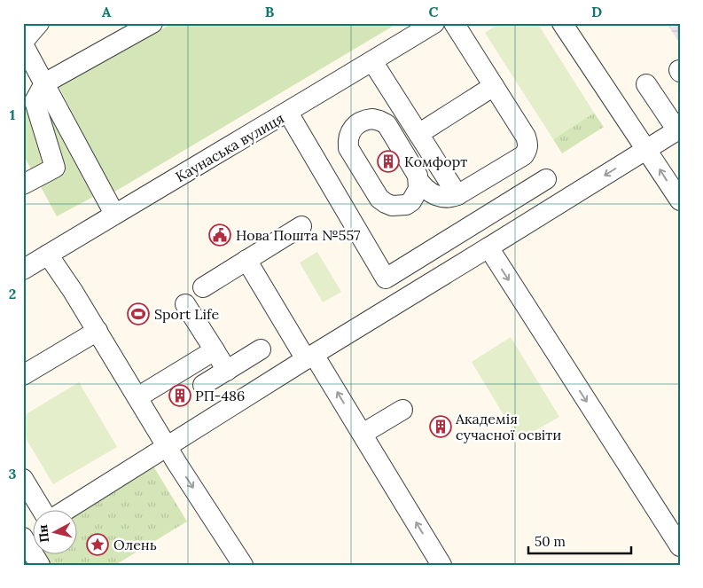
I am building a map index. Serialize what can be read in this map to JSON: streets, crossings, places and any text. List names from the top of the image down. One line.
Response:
{"streets":{"street":["Каунаська вулиця"]},"places":{"building":["Комфорт","РП-486","Академія сучасної освіти"],"public building":["Нова Пошта №557"],"sports":["Sport Life"],"place":["Олень"]},"scale_bar":"50 m","north":"left","grid":{"columns":["A","B","C","D"],"rows":["1","2","3"]}}
